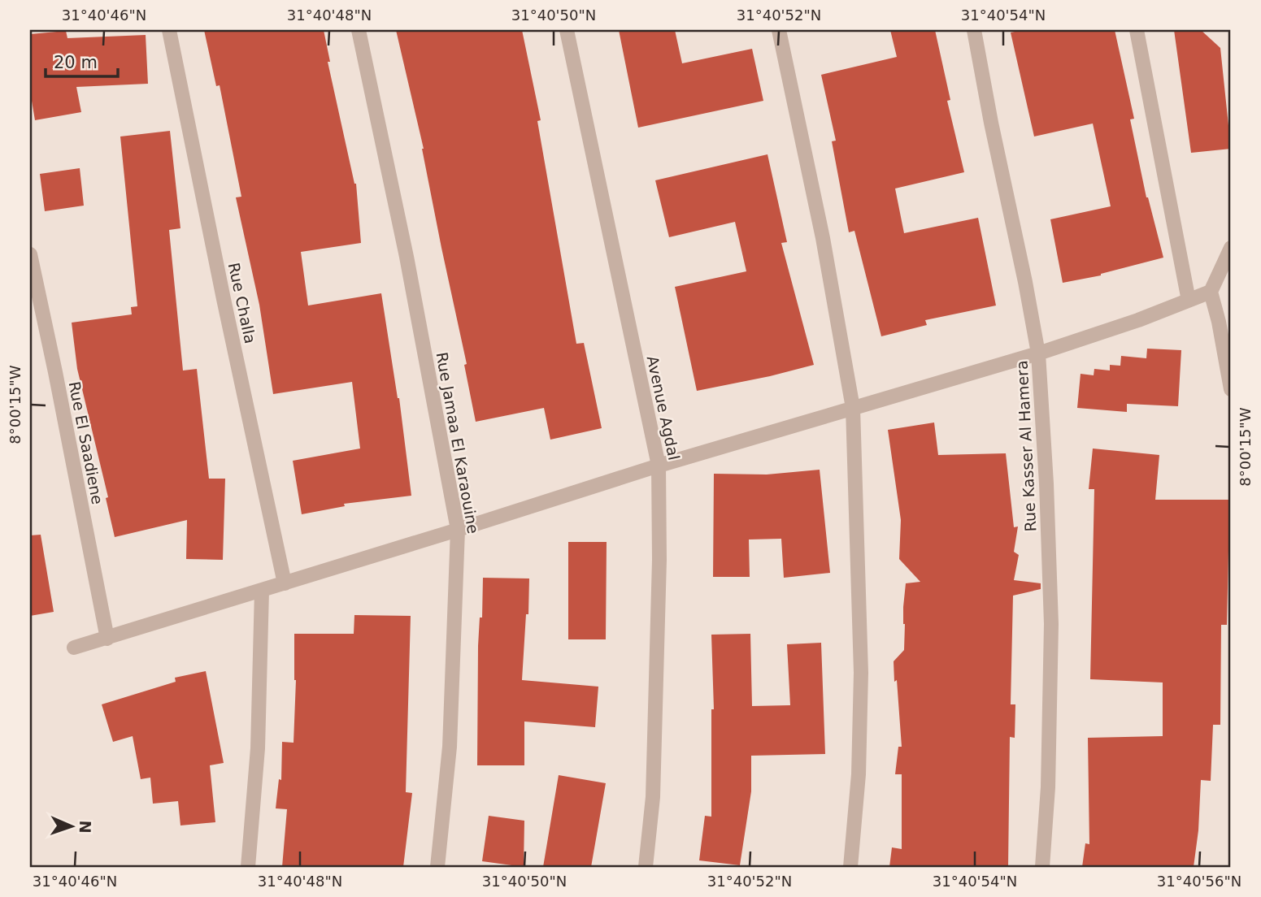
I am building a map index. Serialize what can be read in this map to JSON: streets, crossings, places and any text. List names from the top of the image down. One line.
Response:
{"streets":{"street":["Rue Challa","Avenue Agdal","Rue El Saadiene","Rue Jamaa El Karaouine","Rue Kasser Al Hamera"]},"scale_bar":"20 m","north":"right","coordinates":["31°40'46\"N","31°40'48\"N","31°40'50\"N","31°40'52\"N","31°40'54\"N","8°00'15\"W","31°40'56\"N"]}
